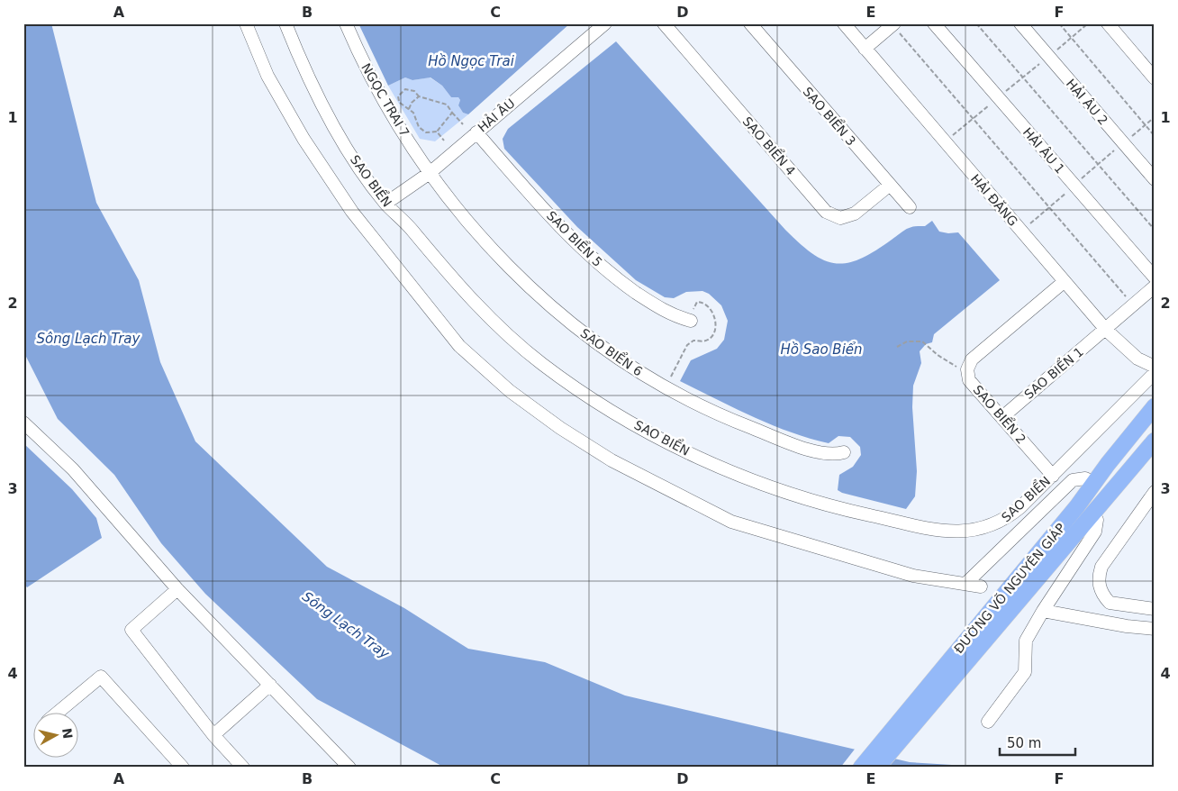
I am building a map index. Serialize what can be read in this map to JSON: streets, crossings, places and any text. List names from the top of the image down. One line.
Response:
{"streets":{"main road":["ĐƯỜNG VÕ NGUYÊN GIÁP"],"street":["NGỌC TRAI 7","HẢI ÂU 2","HẢI ÂU","SAO BIỂN 3","SAO BIỂN 4","HẢI ÂU 1","SAO BIỂN","HẢI ĐĂNG","SAO BIỂN 5","SAO BIỂN 6","SAO BIỂN 1","SAO BIỂN 2"]},"crossings":[["NGỌC TRAI 7","HẢI ÂU"],["NGỌC TRAI 7","SAO BIỂN 6"],["HẢI ÂU","SAO BIỂN"],["HẢI ÂU","SAO BIỂN 5"],["HẢI ÂU","SAO BIỂN 6"],["SAO BIỂN 3","SAO BIỂN 4"],["SAO BIỂN","SAO BIỂN 2"],["HẢI ĐĂNG","SAO BIỂN 1"],["SAO BIỂN 1","SAO BIỂN 2"]],"water":["Hồ Ngọc Trai","Sông Lạch Tray","Hồ Sao Biển"],"scale_bar":"50 m","north":"right","grid":{"columns":["A","B","C","D","E","F"],"rows":["1","2","3","4"]}}
